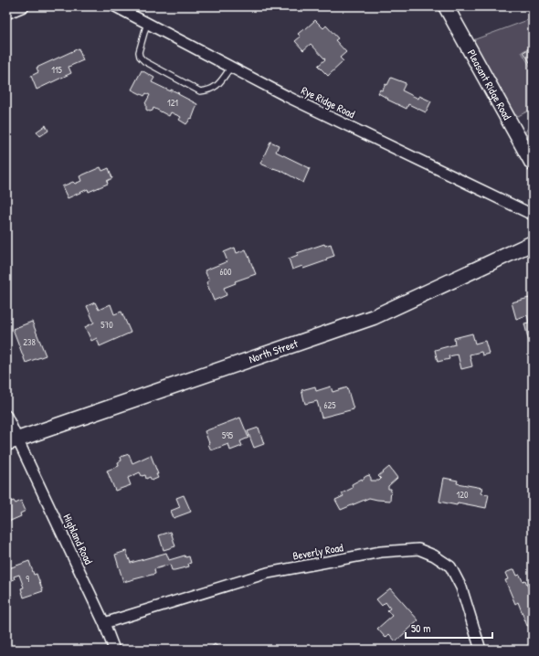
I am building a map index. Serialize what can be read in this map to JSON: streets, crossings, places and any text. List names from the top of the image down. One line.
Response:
{"streets":{"main road":["Pleasant Ridge Road","North Street"],"street":["Rye Ridge Road","Highland Road","Beverly Road"]},"crossings":[["North Street","Highland Road"],["Highland Road","Beverly Road"]],"house_numbers":["115","121","600","570","238","625","595","120","9"],"scale_bar":"50 m"}
